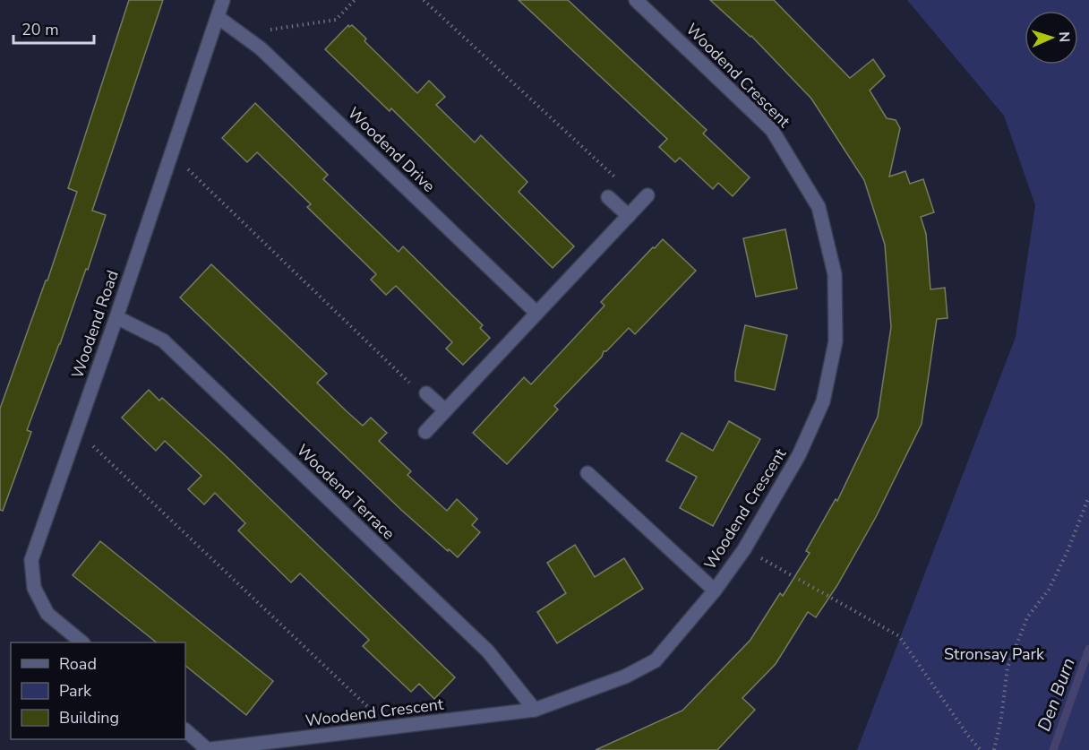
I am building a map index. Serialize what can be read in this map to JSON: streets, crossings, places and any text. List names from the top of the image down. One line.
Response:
{"streets":{"street":["Woodend Crescent","Woodend Drive","Woodend Road","Woodend Terrace"]},"crossings":[["Woodend Crescent","Woodend Terrace"],["Woodend Drive","Woodend Road"],["Woodend Road","Woodend Terrace"]],"water":["Den Burn"],"parks":["Stronsay Park"],"legend":["Road","Park","Building"],"scale_bar":"20 m","north":"right"}
